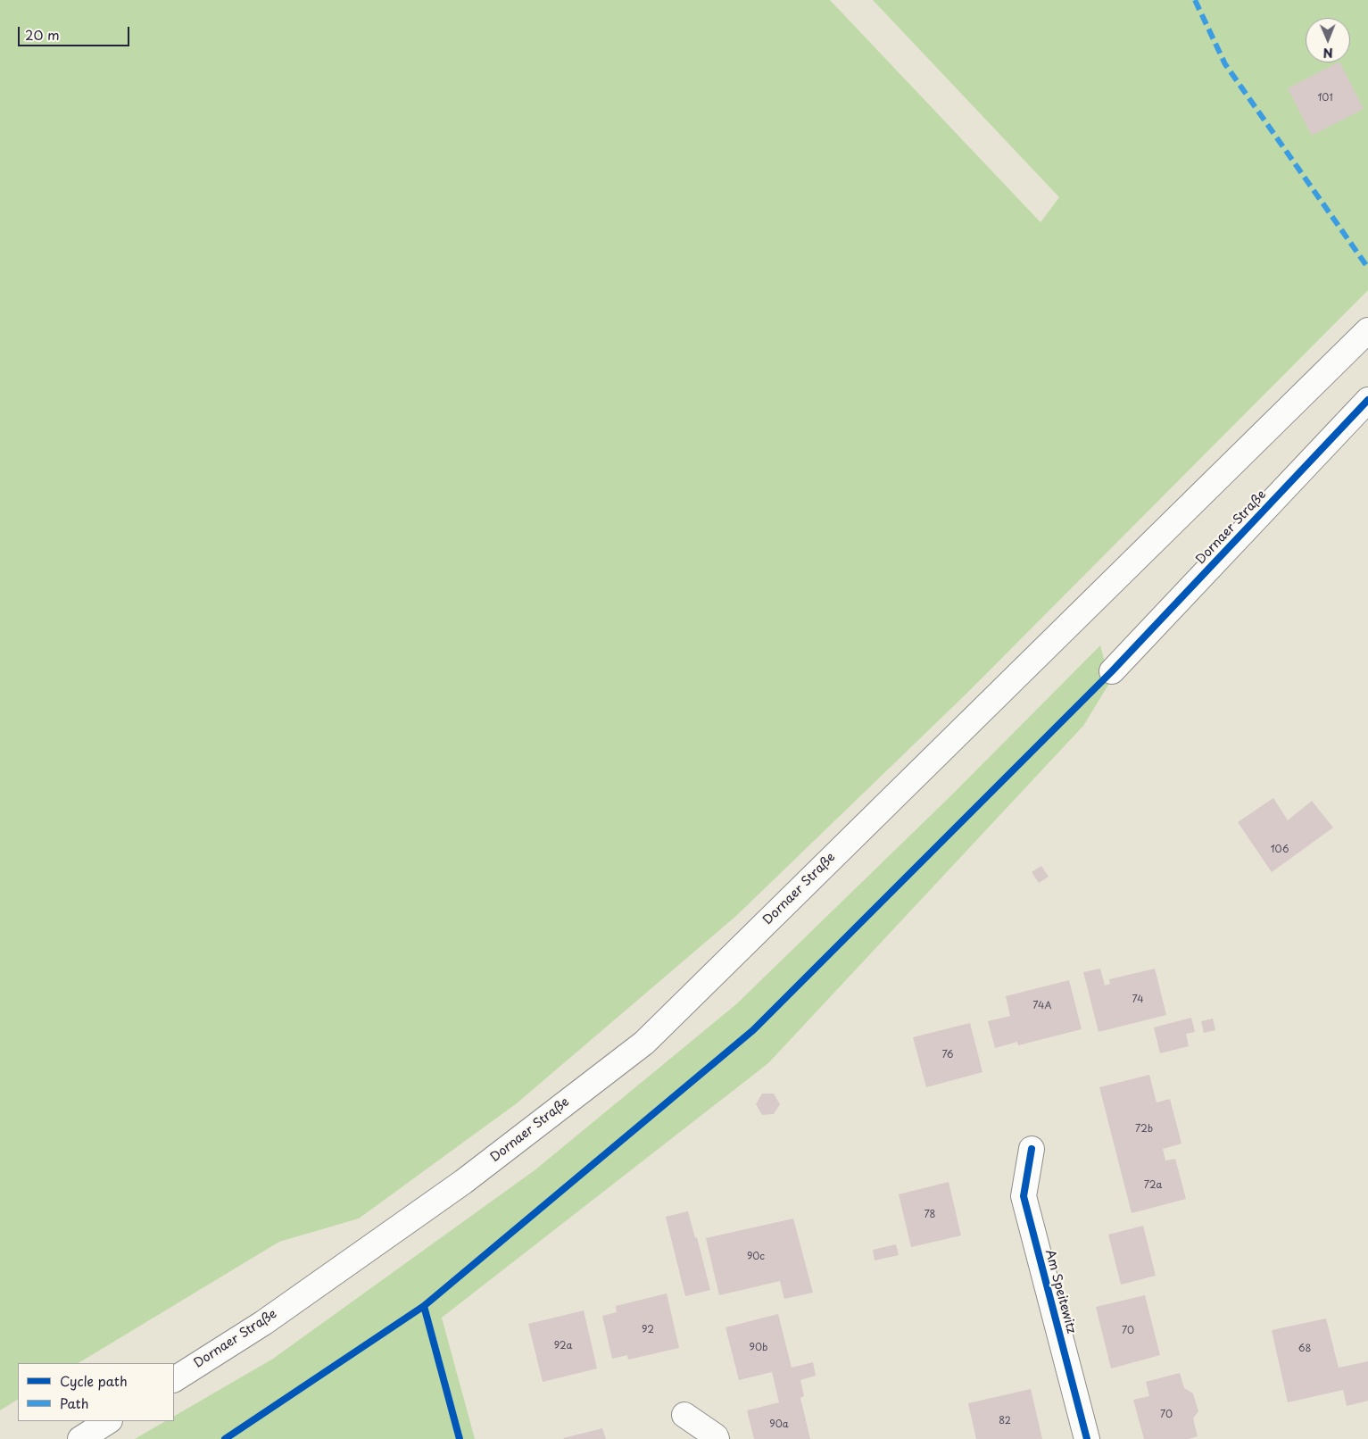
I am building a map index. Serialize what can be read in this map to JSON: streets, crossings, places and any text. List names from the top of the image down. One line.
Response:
{"streets":{"main road":["Dornaer Straße","Am Speitewitz"]},"house_numbers":["101","106","74","74A","76","72b","72a","78","90c","92","70","92a","90b","68","70","82","90a"],"legend":["Cycle path","Path"],"scale_bar":"20 m","north":"bottom"}
